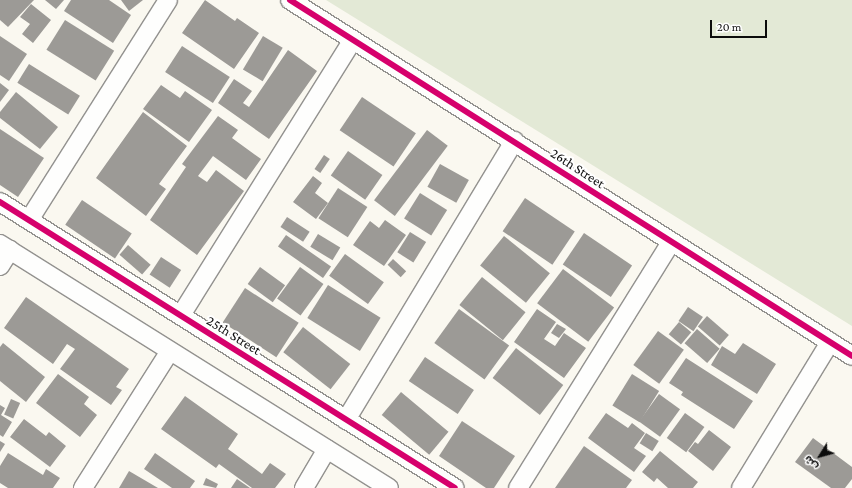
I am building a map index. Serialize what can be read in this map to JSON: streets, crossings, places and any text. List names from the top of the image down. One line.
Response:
{"streets":{"street":["26th Street","25th Street"]},"scale_bar":"20 m","north":"bottom left"}
